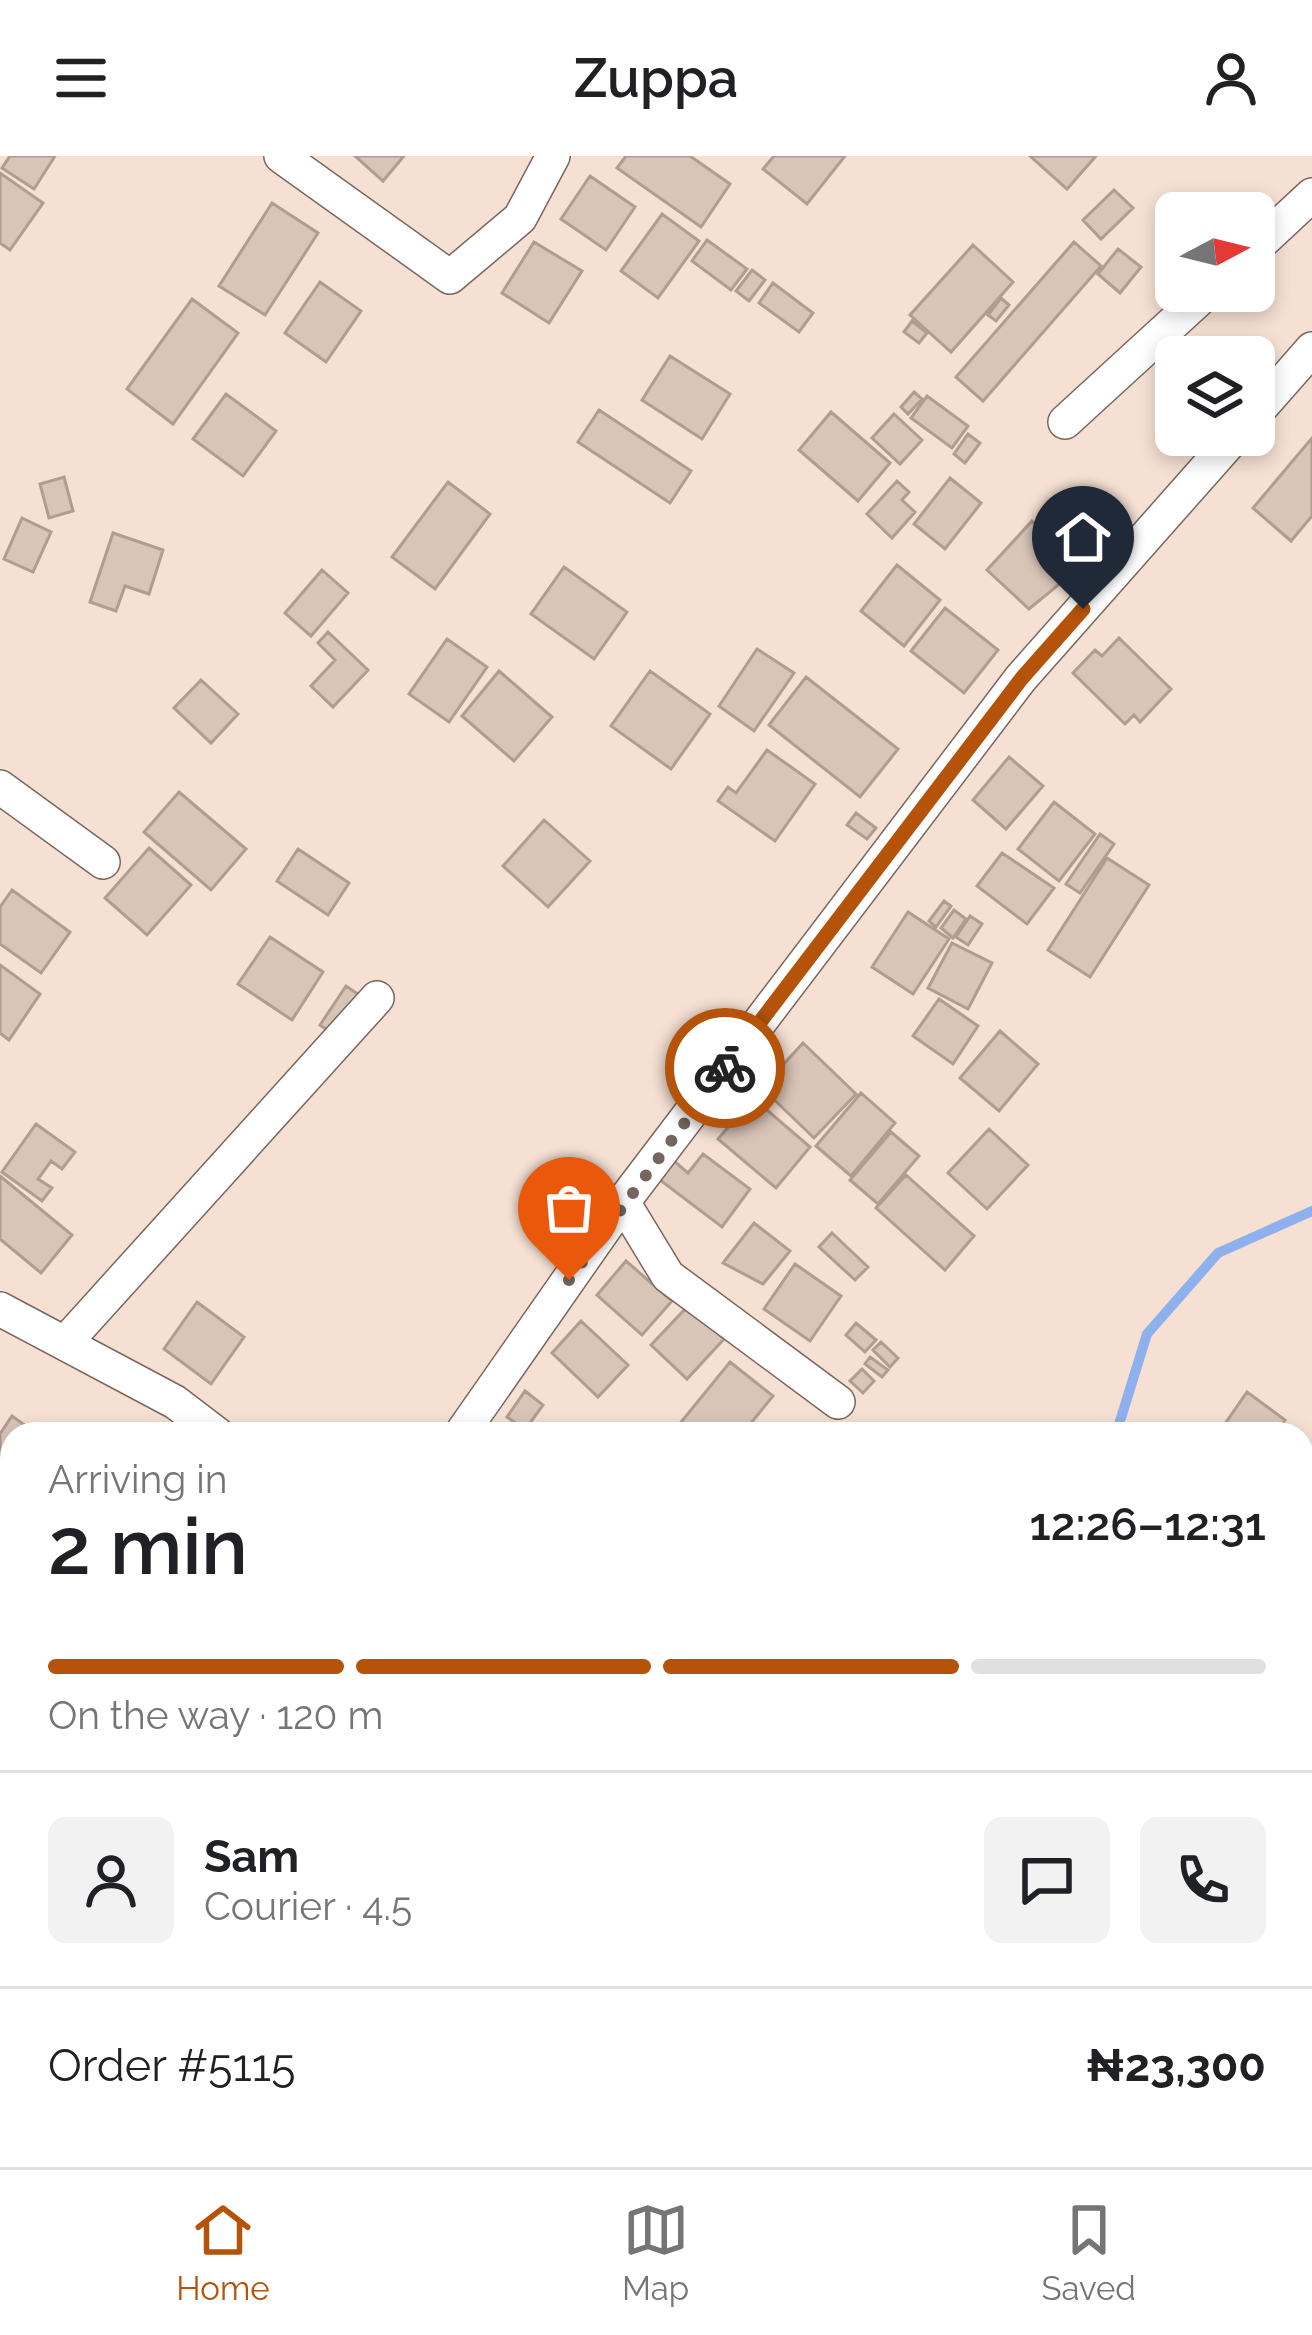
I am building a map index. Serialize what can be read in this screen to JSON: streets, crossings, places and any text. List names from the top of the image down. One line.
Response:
{"north":"right","page":{"header":"Zuppa","heading":["2 min","Arriving in","12:26–12:31"],"panel":["Sam","Courier · 4.5","Order #5115","₦23,300"],"bar":"On the way · 120 m","tabs":["Home","Map","Saved"]}}
